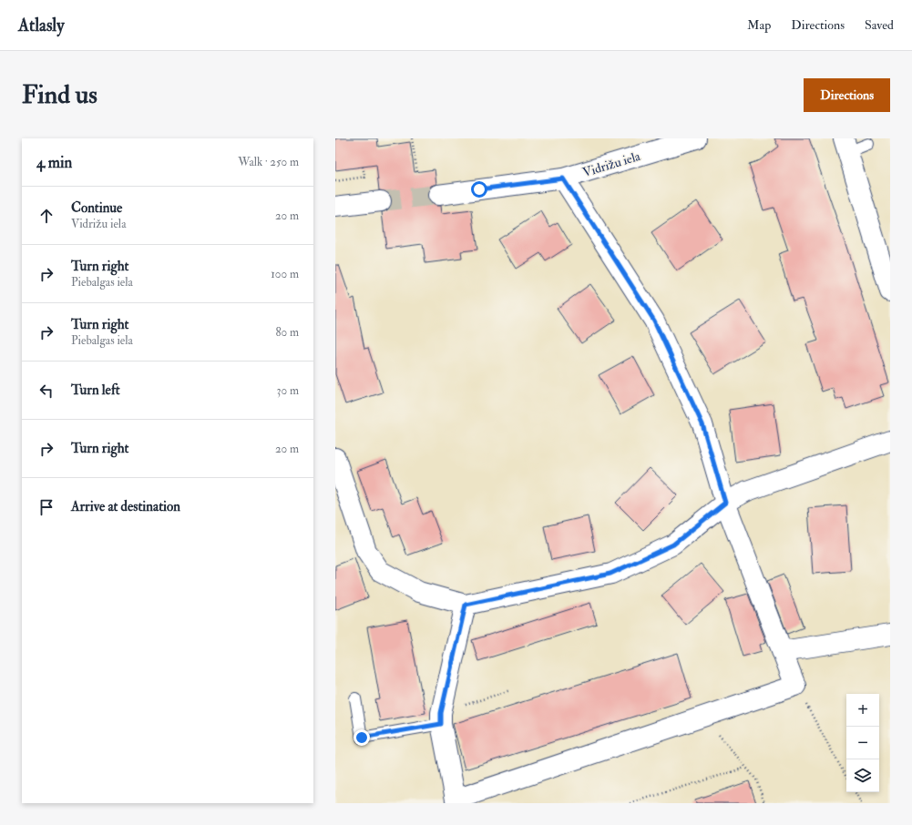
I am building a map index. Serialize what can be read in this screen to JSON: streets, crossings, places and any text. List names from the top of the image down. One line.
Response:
{"streets":{"street":["Vidrižu iela"]},"page":{"header":"Atlasly","nav":["Map","Directions","Saved"],"buttons":"Directions","title":"Find us","heading":["4 min","Walk · 250 m"],"list":[["Continue","Vidrižu iela","20 m"],["Turn right","Piebalgas iela","100 m"],["Turn right","Piebalgas iela","80 m"],["Turn left","30 m"],["Turn right","20 m"],"Arrive at destination"],"map_buttons":["+","−"]}}
